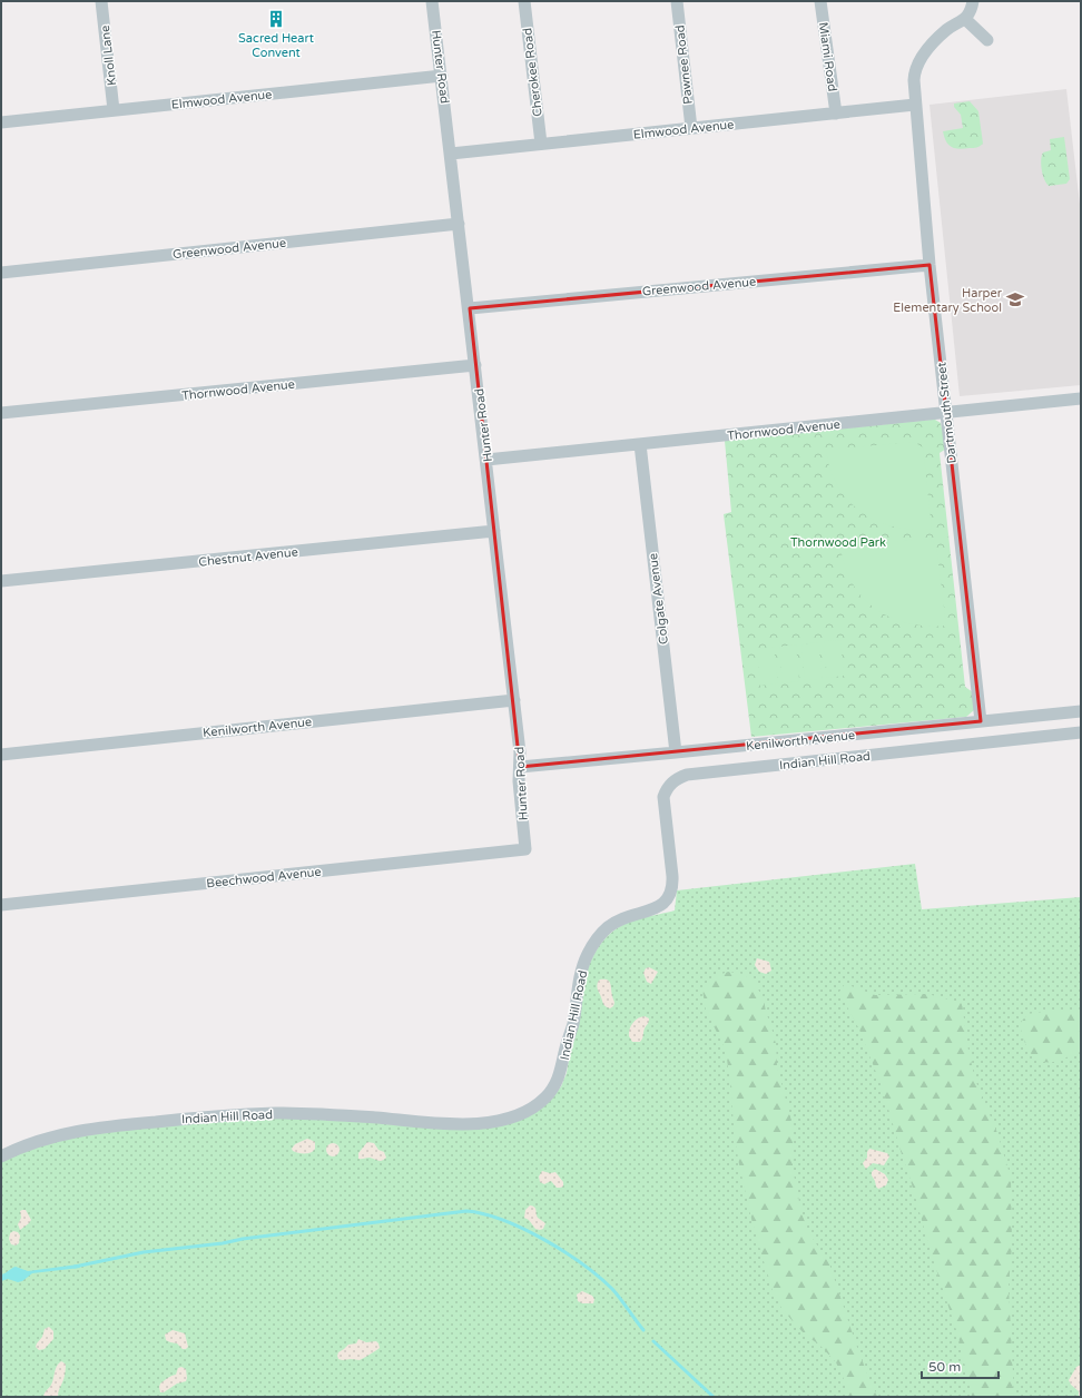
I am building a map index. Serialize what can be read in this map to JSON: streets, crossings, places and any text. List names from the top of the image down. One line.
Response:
{"streets":{"street":["Knoll Lane","Miami Road","Pawnee Road","Hunter Road","Cherokee Road","Elmwood Avenue","Greenwood Avenue","Thornwood Avenue","Dartmouth Street","Chestnut Avenue","Colgate Avenue","Kenilworth Avenue","Indian Hill Road","Beechwood Avenue"]},"crossings":[["Knoll Lane","Elmwood Avenue"],["Miami Road","Elmwood Avenue"],["Pawnee Road","Elmwood Avenue"],["Hunter Road","Elmwood Avenue"],["Hunter Road","Greenwood Avenue"],["Hunter Road","Thornwood Avenue"],["Hunter Road","Chestnut Avenue"],["Hunter Road","Kenilworth Avenue"],["Hunter Road","Beechwood Avenue"],["Cherokee Road","Elmwood Avenue"],["Elmwood Avenue","Dartmouth Street"],["Greenwood Avenue","Dartmouth Street"],["Thornwood Avenue","Dartmouth Street"],["Thornwood Avenue","Colgate Avenue"],["Dartmouth Street","Kenilworth Avenue"],["Colgate Avenue","Kenilworth Avenue"]],"parks":["Thornwood Park"],"places":{"building":["Sacred Heart Convent"],"school or university":["Harper Elementary School"]},"scale_bar":"50 m"}
